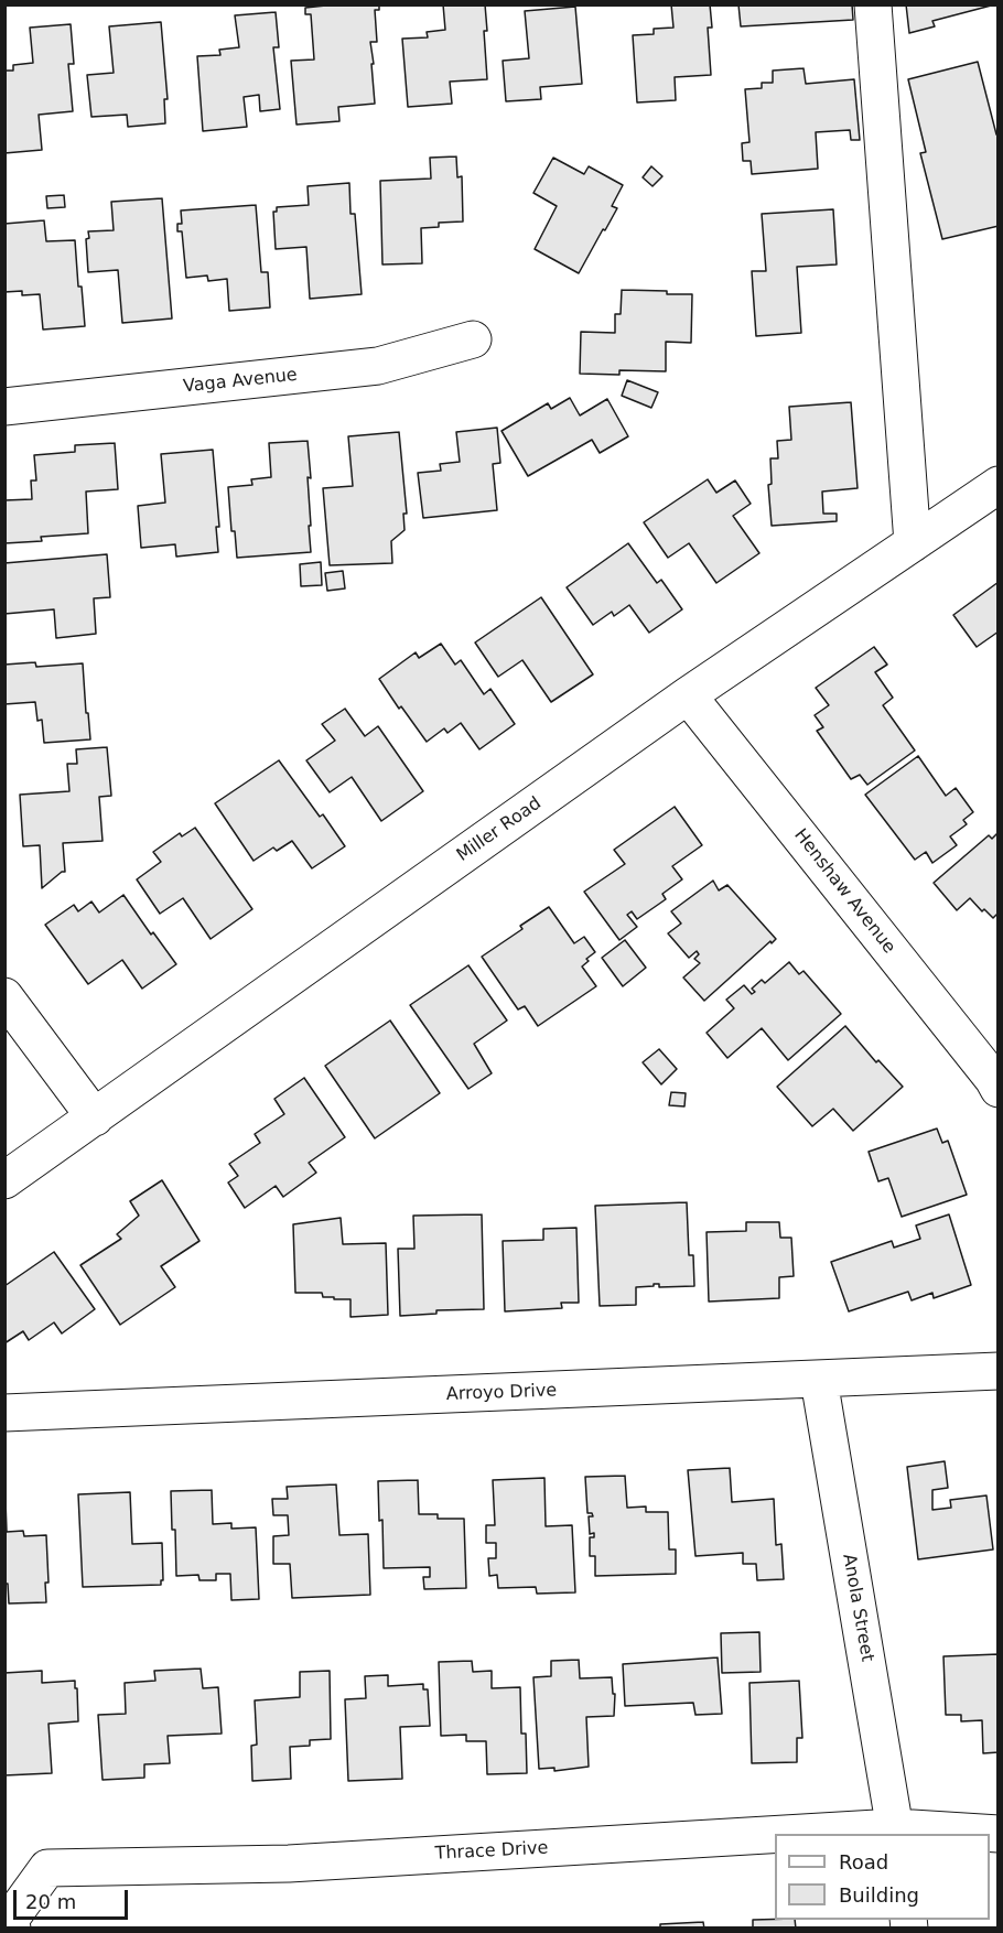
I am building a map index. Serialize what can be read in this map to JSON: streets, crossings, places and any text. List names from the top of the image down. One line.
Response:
{"streets":{"street":["Vaga Avenue","Miller Road","Henshaw Avenue","Arroyo Drive","Anola Street","Thrace Drive"]},"crossings":[["Miller Road","Henshaw Avenue"],["Arroyo Drive","Anola Street"],["Anola Street","Thrace Drive"]],"legend":["Road","Building"],"scale_bar":"20 m"}
